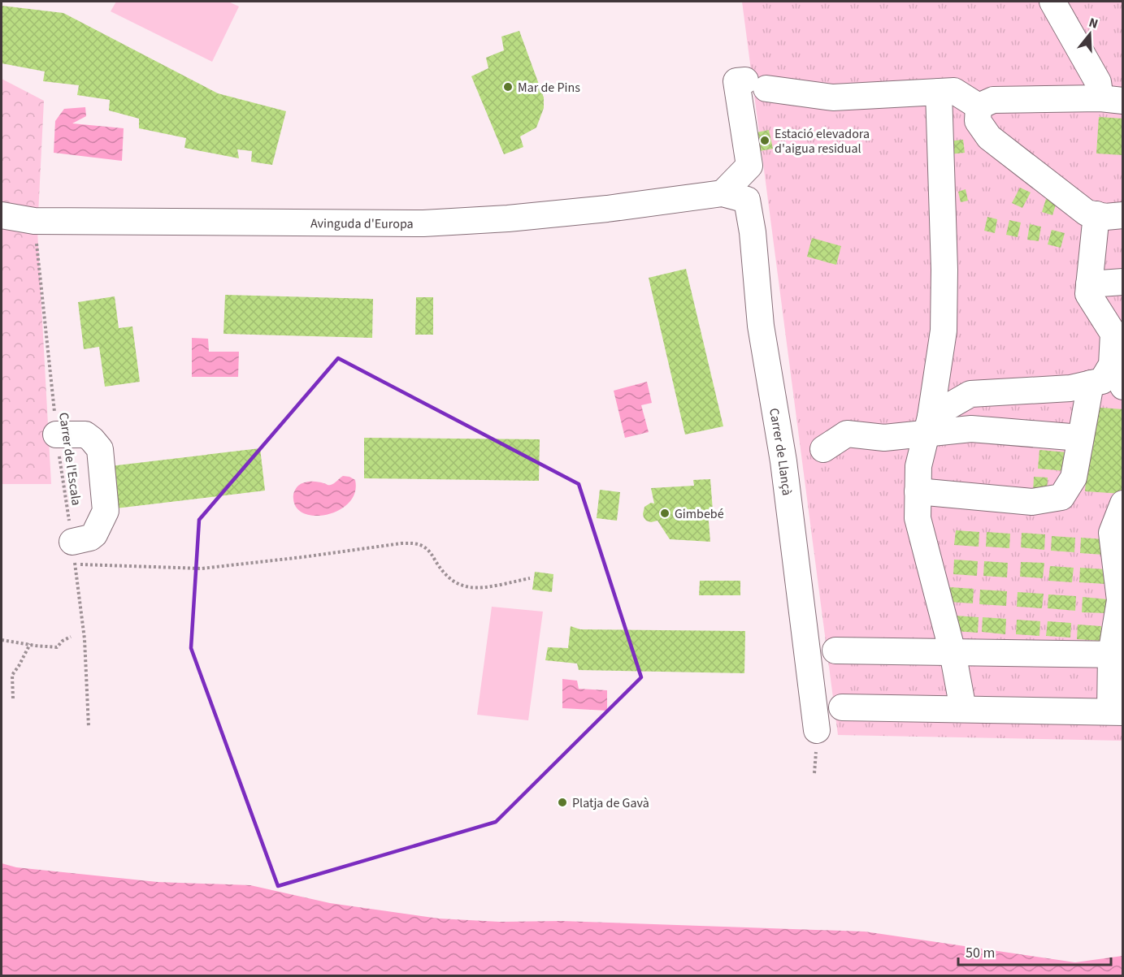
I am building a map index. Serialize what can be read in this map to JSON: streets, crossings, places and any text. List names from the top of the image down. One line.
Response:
{"streets":{"street":["Avinguda d'Europa","Carrer de Llançà"],"path":["Carrer de l'Escala"]},"crossings":[["Avinguda d'Europa","Carrer de Llançà"],["Avinguda d'Europa","Carrer de l'Escala"]],"places":["Mar de Pins","Estació elevadora d'aigua residual","Gimbebé","Platja de Gavà"],"scale_bar":"50 m","north":"top"}
